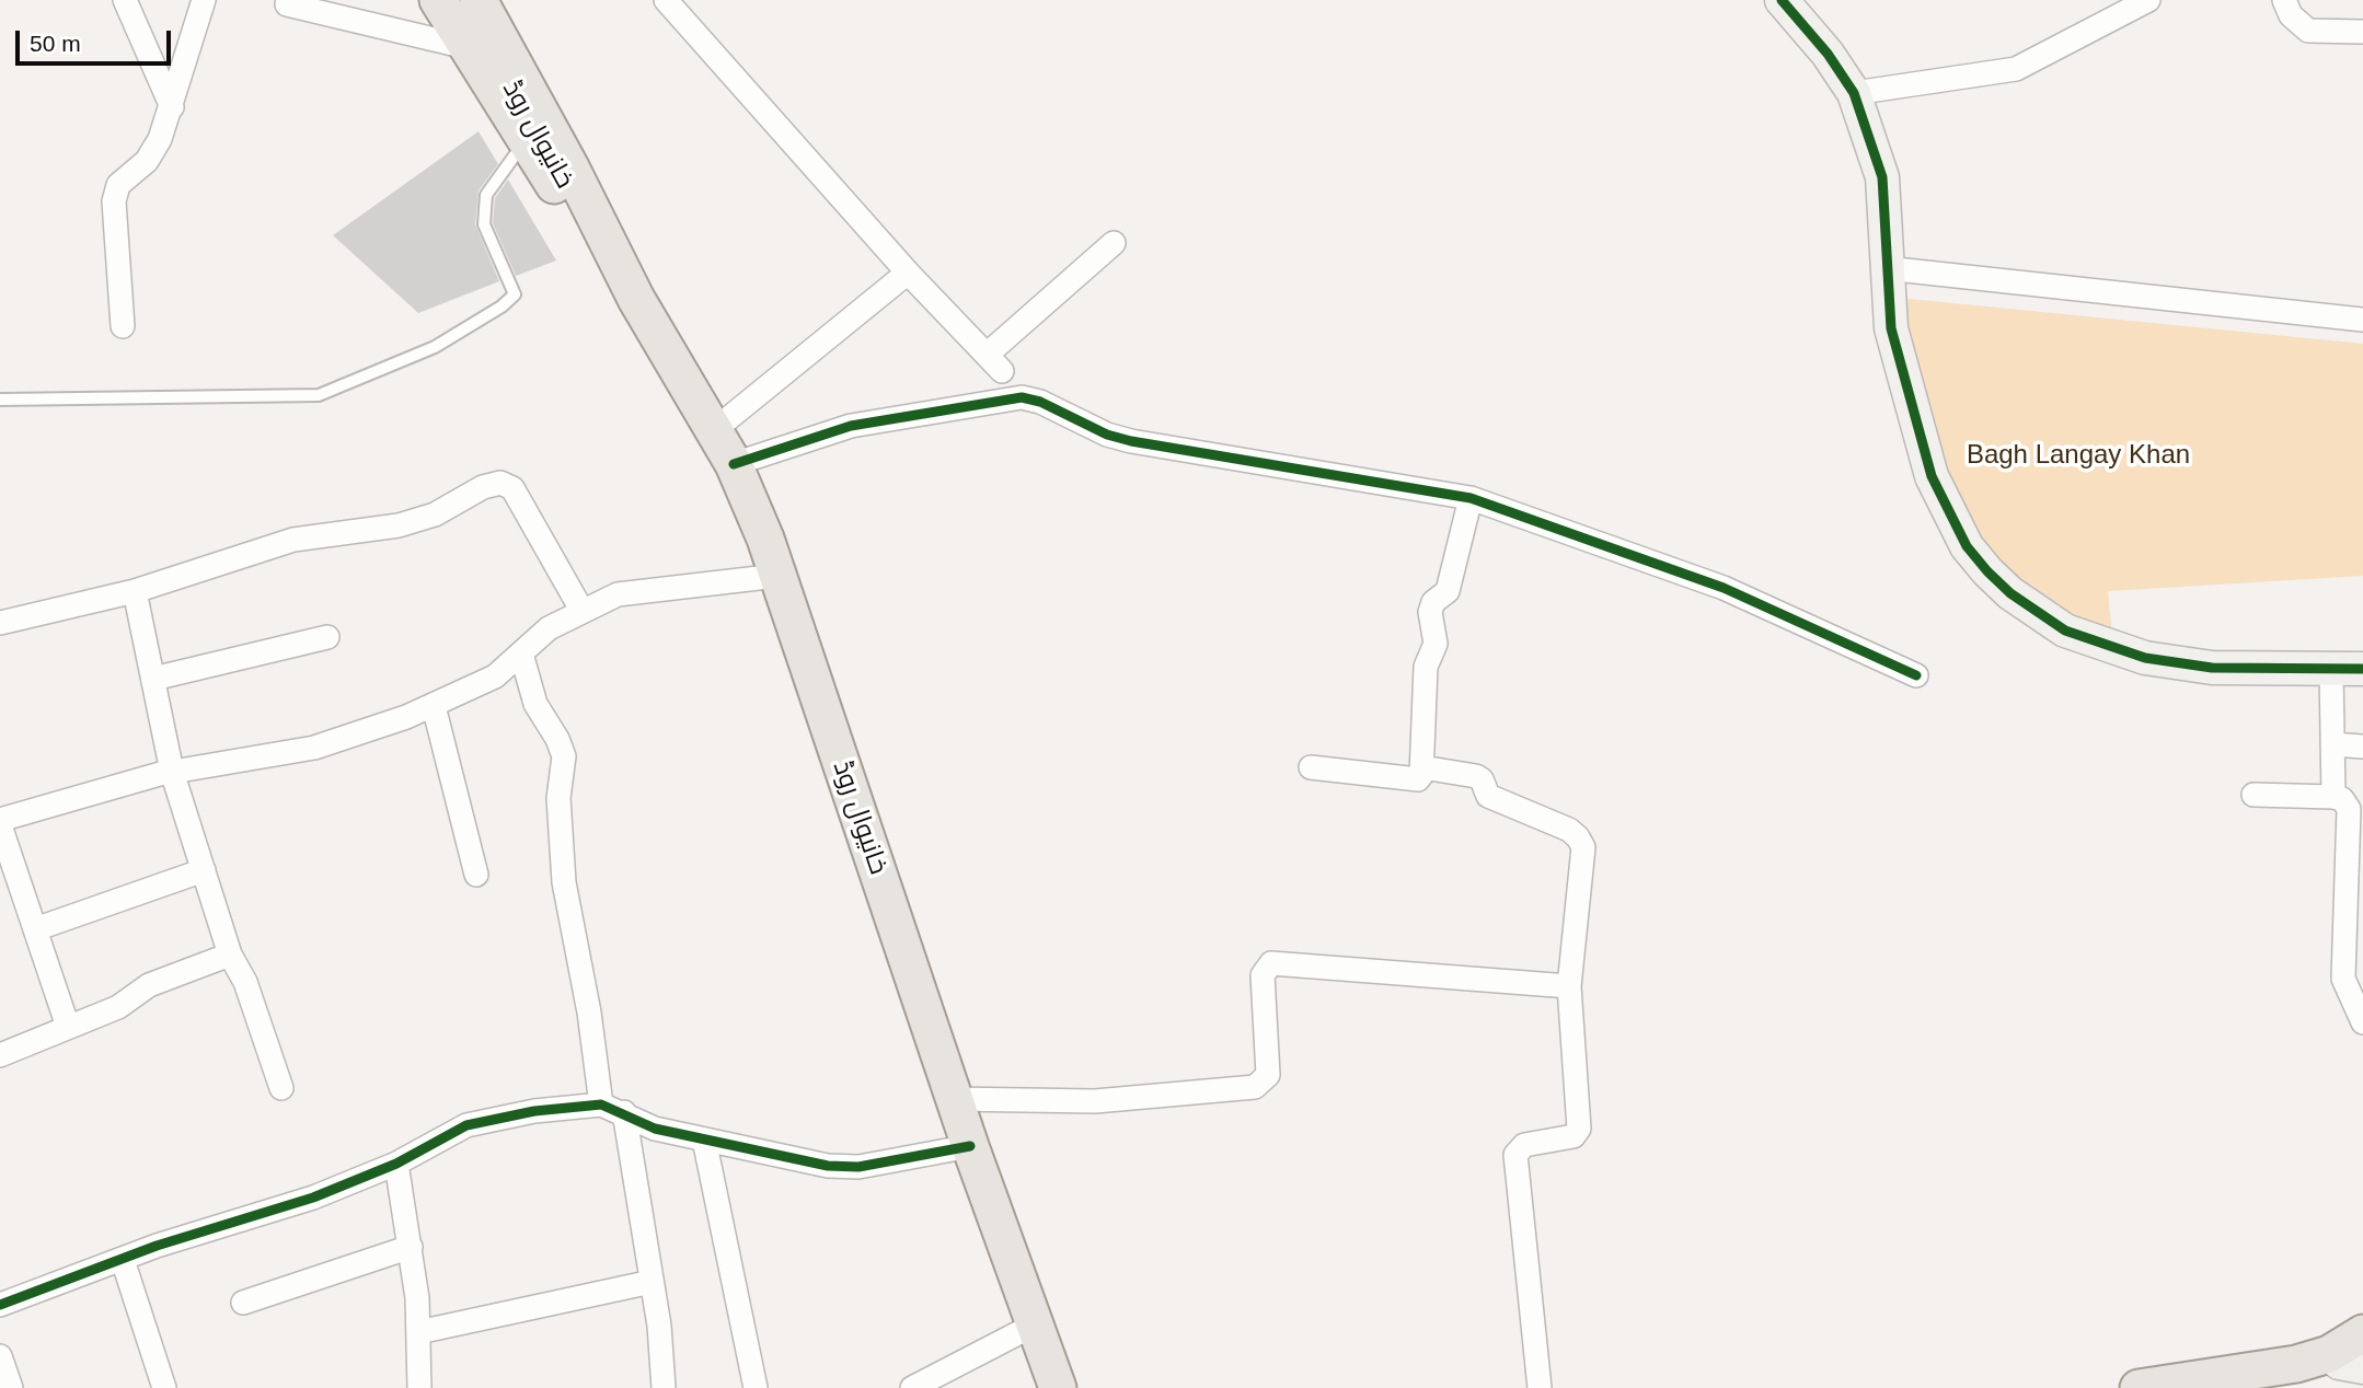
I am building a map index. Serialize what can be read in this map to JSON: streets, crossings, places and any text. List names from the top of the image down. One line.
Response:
{"streets":{"main road":["خانیوال روڈ"]},"parks":["Bagh Langay Khan"],"scale_bar":"50 m"}
